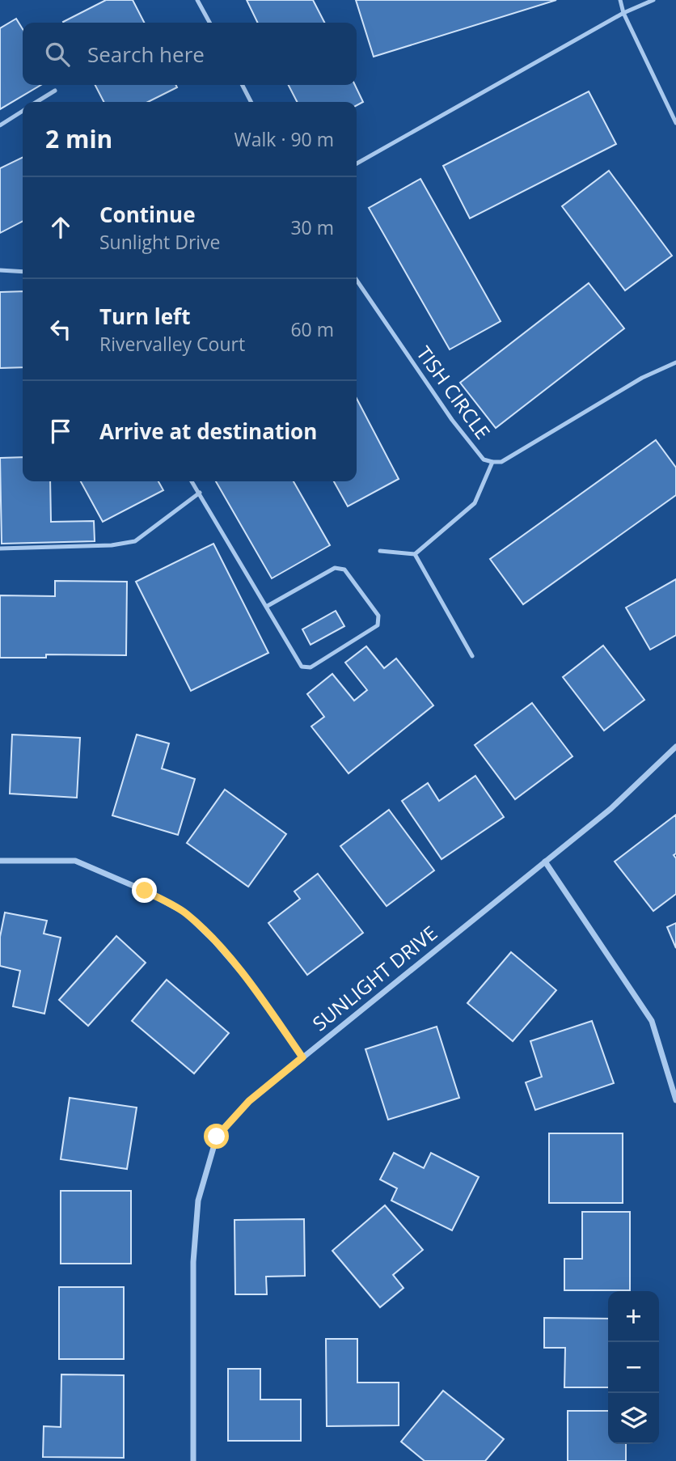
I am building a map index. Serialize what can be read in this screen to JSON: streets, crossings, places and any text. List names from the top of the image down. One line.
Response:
{"streets":{"street":["SUNLIGHT DRIVE"],"lane":["TISH CIRCLE"]},"page":{"search":"Search here","heading":["2 min","Walk · 90 m"],"list":[["Continue","Sunlight Drive","30 m"],["Turn left","Rivervalley Court","60 m"],"Arrive at destination"],"map_buttons":["+","−"]}}
